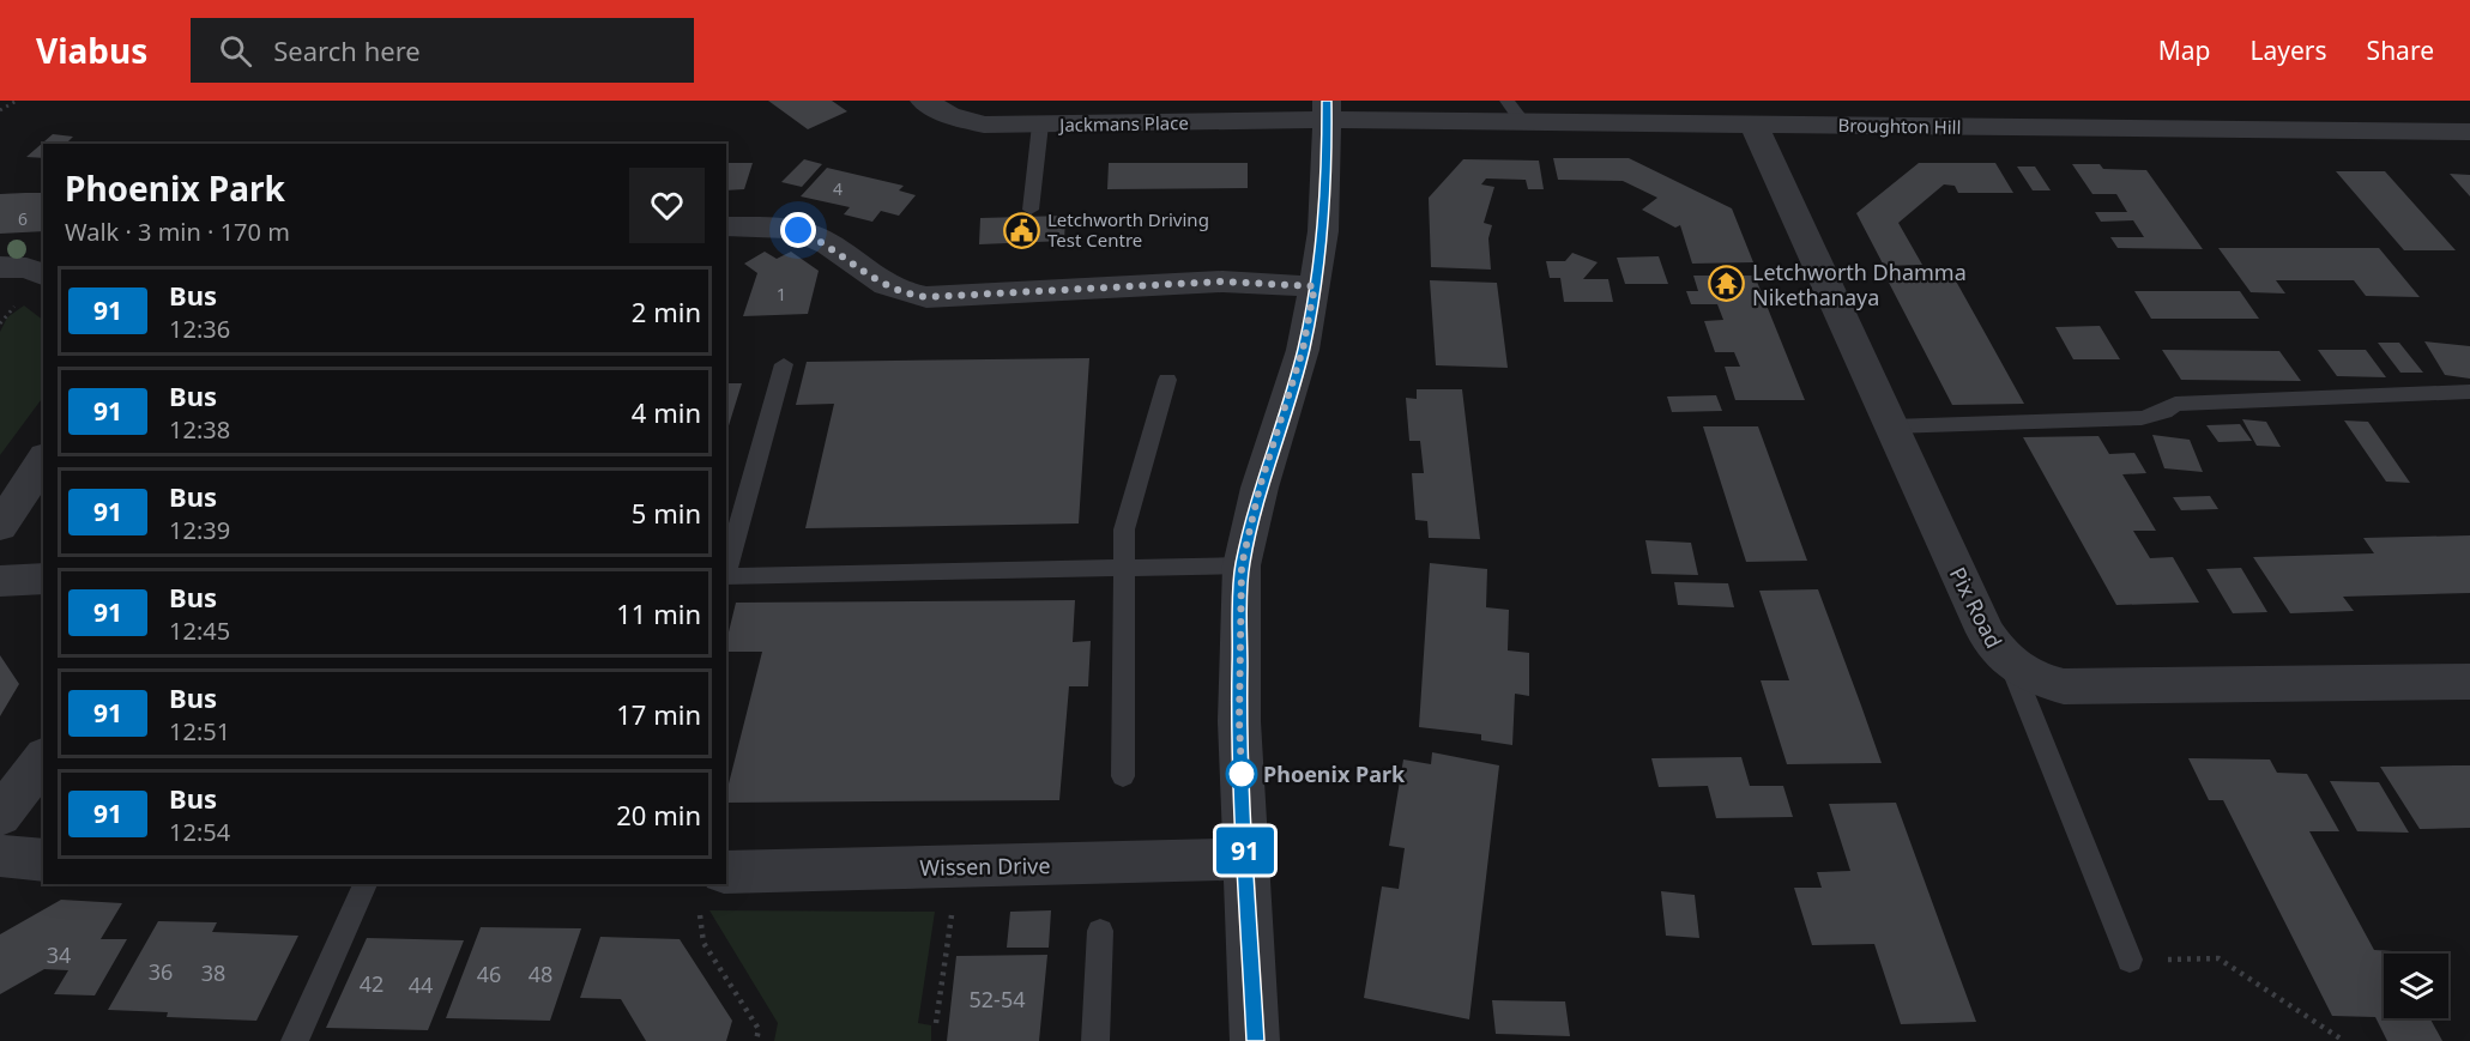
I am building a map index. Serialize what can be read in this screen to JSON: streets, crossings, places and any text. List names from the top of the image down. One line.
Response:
{"streets":{"street":["Jackmans Place","Broughton Hill","Pix Road","Wissen Drive"]},"crossings":[["Jackmans Place","Broughton Hill"],["Broughton Hill","Pix Road"]],"places":{"public building":["Letchworth Driving Test Centre"],"temple":["Letchworth Dhamma Nikethanaya"],"other":["Phoenix Park"]},"lines":["bus line 91"],"house_numbers":["4","6","1","34","36","38","46","48","42","44","52-54"],"page":{"header":"Viabus","search":"Search here","nav":["Map","Layers","Share"],"on_map":"91","heading":["Phoenix Park","Walk · 3 min · 170 m"],"list":[{"mark":"91","name":"Bus","note":"12:36","value":"2 min"},{"mark":"91","name":"Bus","note":"12:38","value":"4 min"},{"mark":"91","name":"Bus","note":"12:39","value":"5 min"},{"mark":"91","name":"Bus","note":"12:45","value":"11 min"},{"mark":"91","name":"Bus","note":"12:51","value":"17 min"},{"mark":"91","name":"Bus","note":"12:54","value":"20 min"}]}}
